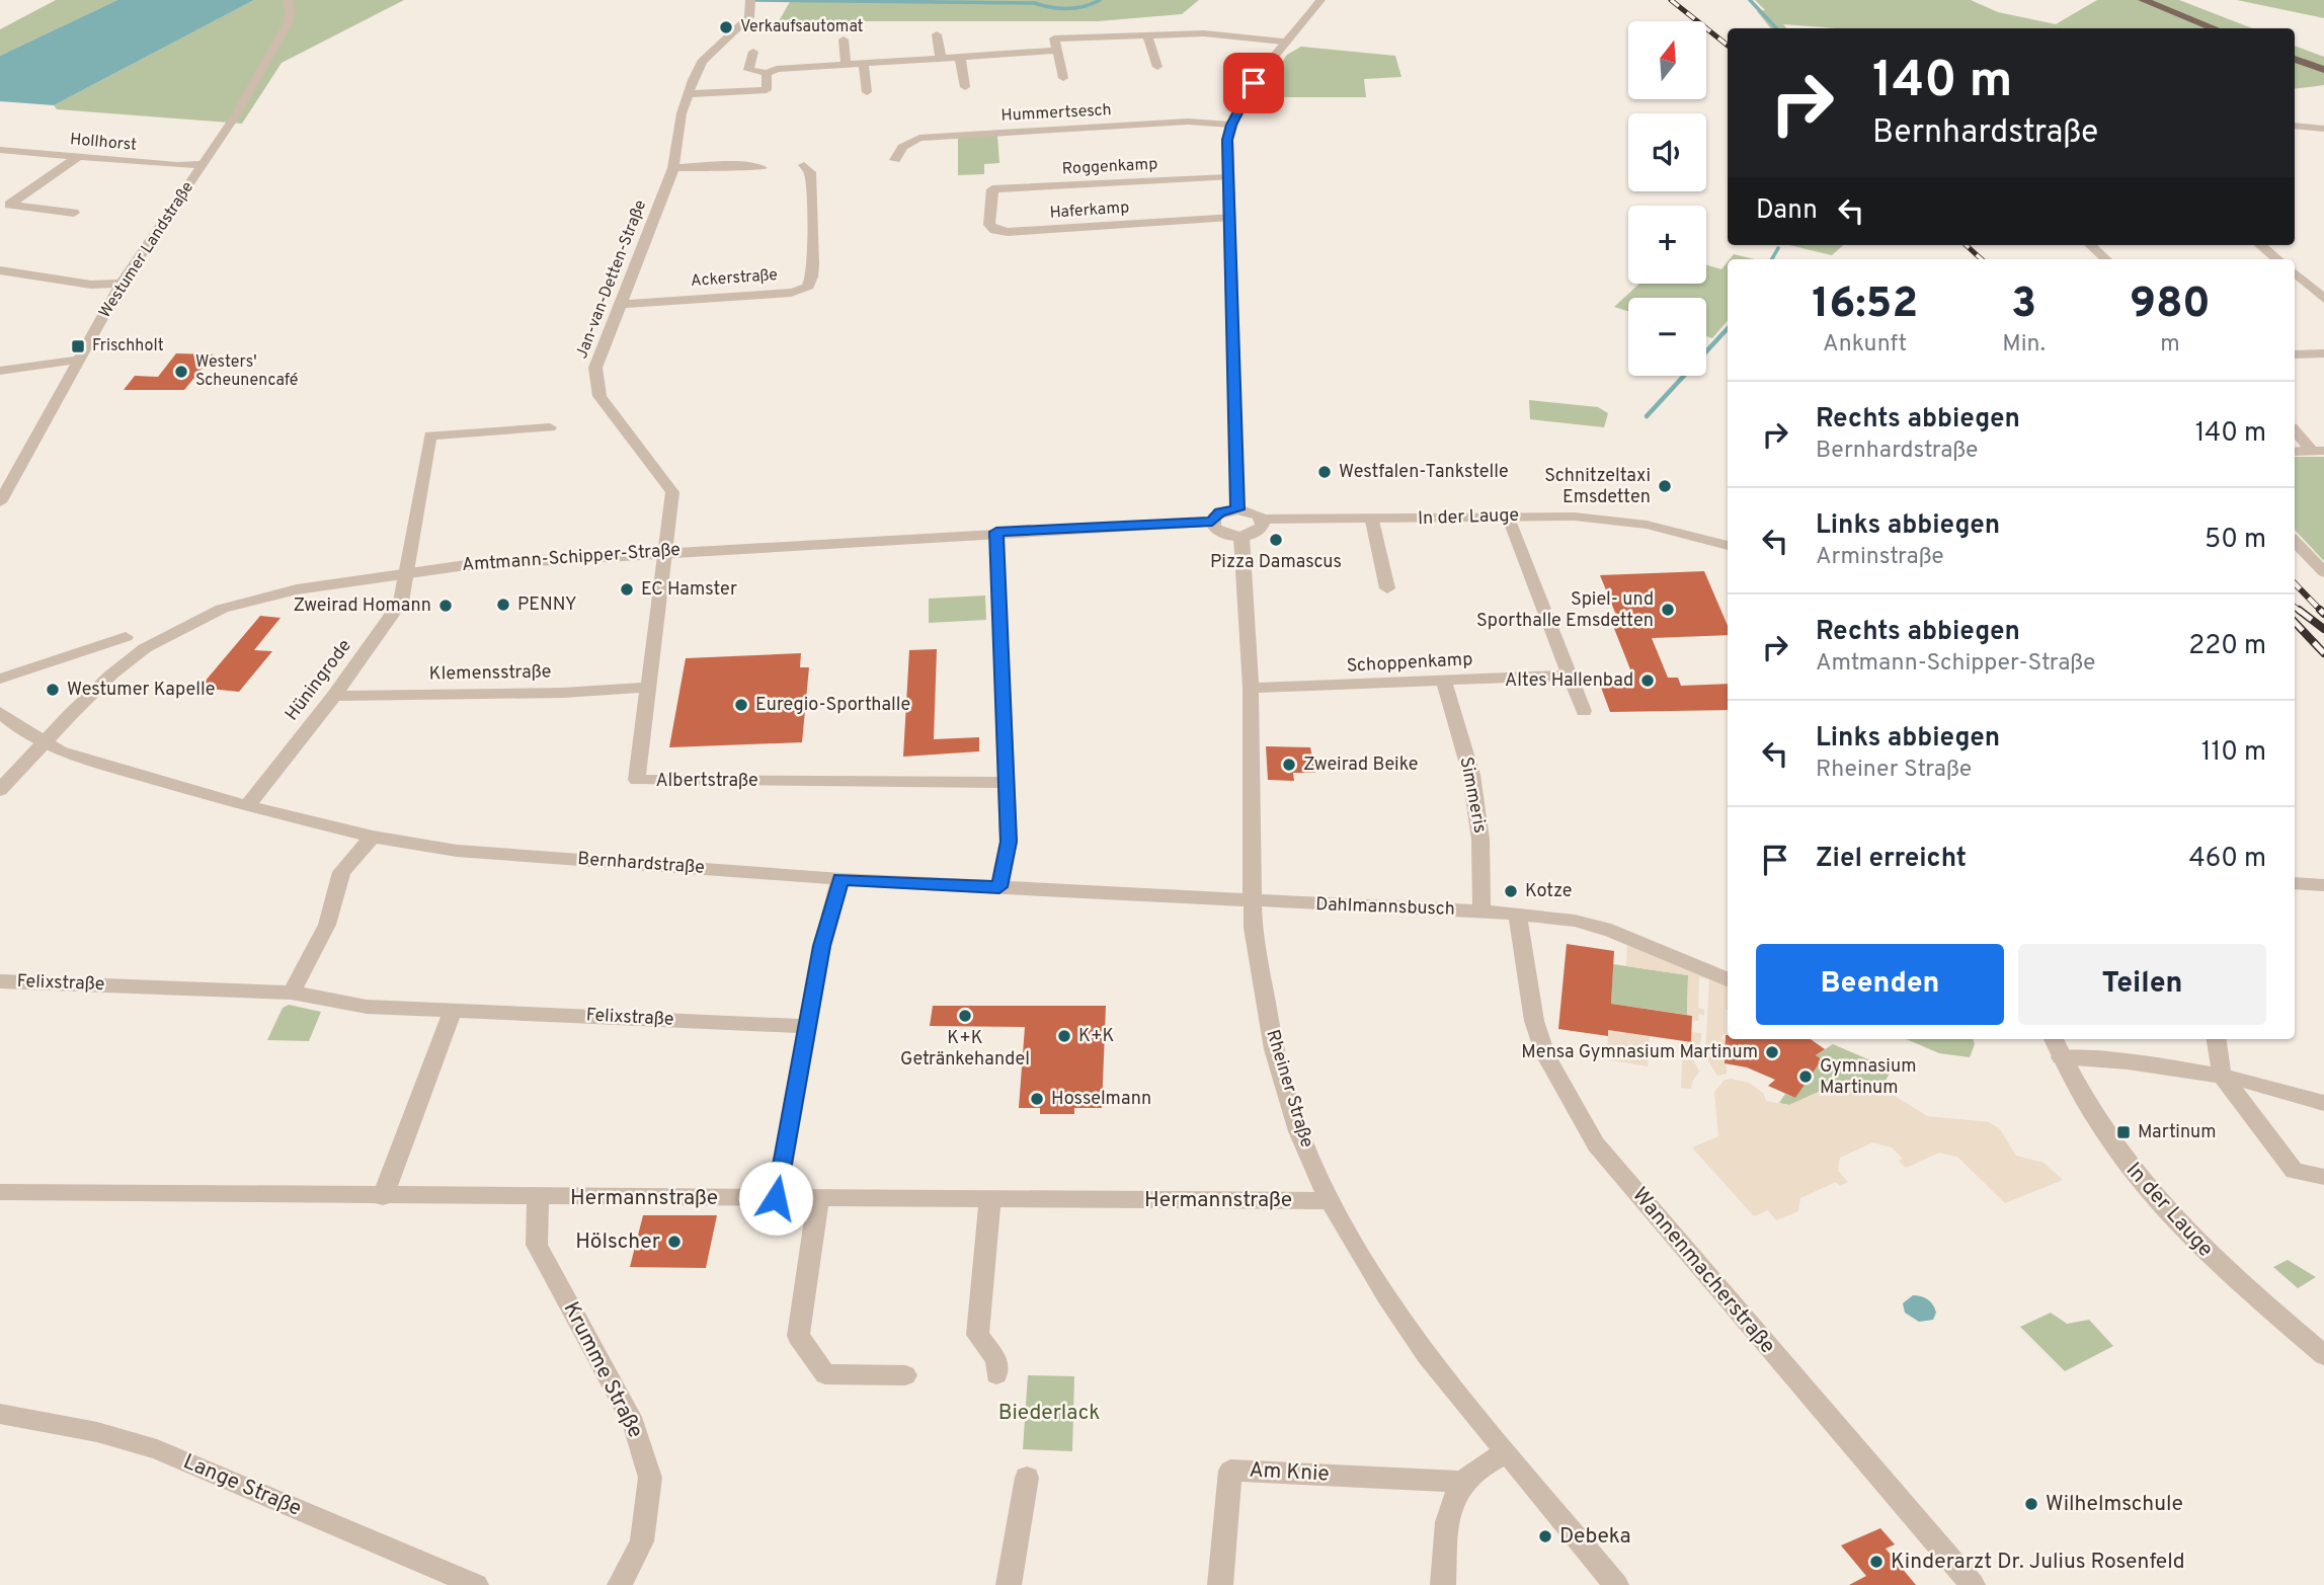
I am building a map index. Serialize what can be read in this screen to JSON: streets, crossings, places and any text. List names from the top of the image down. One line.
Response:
{"streets":{"street":["Hummertsesch","Hollhorst","Roggenkamp","Haferkamp","Westumer Landstraße","Ackerstraße","Jan-van-Detten-Straße","In der Lauge","Amtmann-Schipper-Straße","Schoppenkamp","Klemensstraße","Hüningrode","Albertstraße","Simmeris","Bernhardstraße","Dahlmannsbusch","Felixstraße","Rheiner Straße","Hermannstraße","Wannenmacherstraße","Krumme Straße","Am Knie","Lange Straße"]},"crossings":[["Hollhorst","Westumer Landstraße"],["Roggenkamp","Haferkamp"],["Ackerstraße","Jan-van-Detten-Straße"],["Jan-van-Detten-Straße","Amtmann-Schipper-Straße"],["Jan-van-Detten-Straße","Albertstraße"],["Amtmann-Schipper-Straße","Hüningrode"],["Amtmann-Schipper-Straße","Albertstraße"],["Amtmann-Schipper-Straße","Bernhardstraße"],["Schoppenkamp","Simmeris"],["Schoppenkamp","Rheiner Straße"],["Klemensstraße","Hüningrode"],["Klemensstraße","Albertstraße"],["Hüningrode","Bernhardstraße"],["Simmeris","Dahlmannsbusch"],["Bernhardstraße","Dahlmannsbusch"],["Bernhardstraße","Rheiner Straße"],["Dahlmannsbusch","Rheiner Straße"],["Dahlmannsbusch","Wannenmacherstraße"],["Rheiner Straße","Hermannstraße"],["Hermannstraße","Krumme Straße"]],"parks":["Biederlack"],"places":{"other":["Verkaufsautomat","Westers' Scheunencafé","Westfalen-Tankstelle","Schnitzeltaxi Emsdetten","Pizza Damascus","EC Hamster","PENNY","Zweirad Homann","Spiel- und Sporthalle Emsdetten","Altes Hallenbad","Westumer Kapelle","Euregio-Sporthalle","Zweirad Beike","Kotze","K+K Getränkehandel","K+K","Mensa Gymnasium Martinum","Gymnasium Martinum","Hosselmann","Hölscher","Wilhelmschule","Debeka","Kinderarzt Dr. Julius Rosenfeld"],"transit":["Frischholt","Martinum"]},"north":"top","page":{"map_buttons":["+","−"],"turn":["140 m","Bernhardstraße"],"then":"Dann","eta":["16:52","Ankunft","3","Min.","980","m"],"list":[{"name":"Rechts abbiegen","note":"Bernhardstraße","value":"140 m"},{"name":"Links abbiegen","note":"Arminstraße","value":"50 m"},{"name":"Rechts abbiegen","note":"Amtmann-Schipper-Straße","value":"220 m"},{"name":"Links abbiegen","note":"Rheiner Straße","value":"110 m"},{"name":"Ziel erreicht","value":"460 m"}],"buttons":["Beenden","Teilen"]}}
